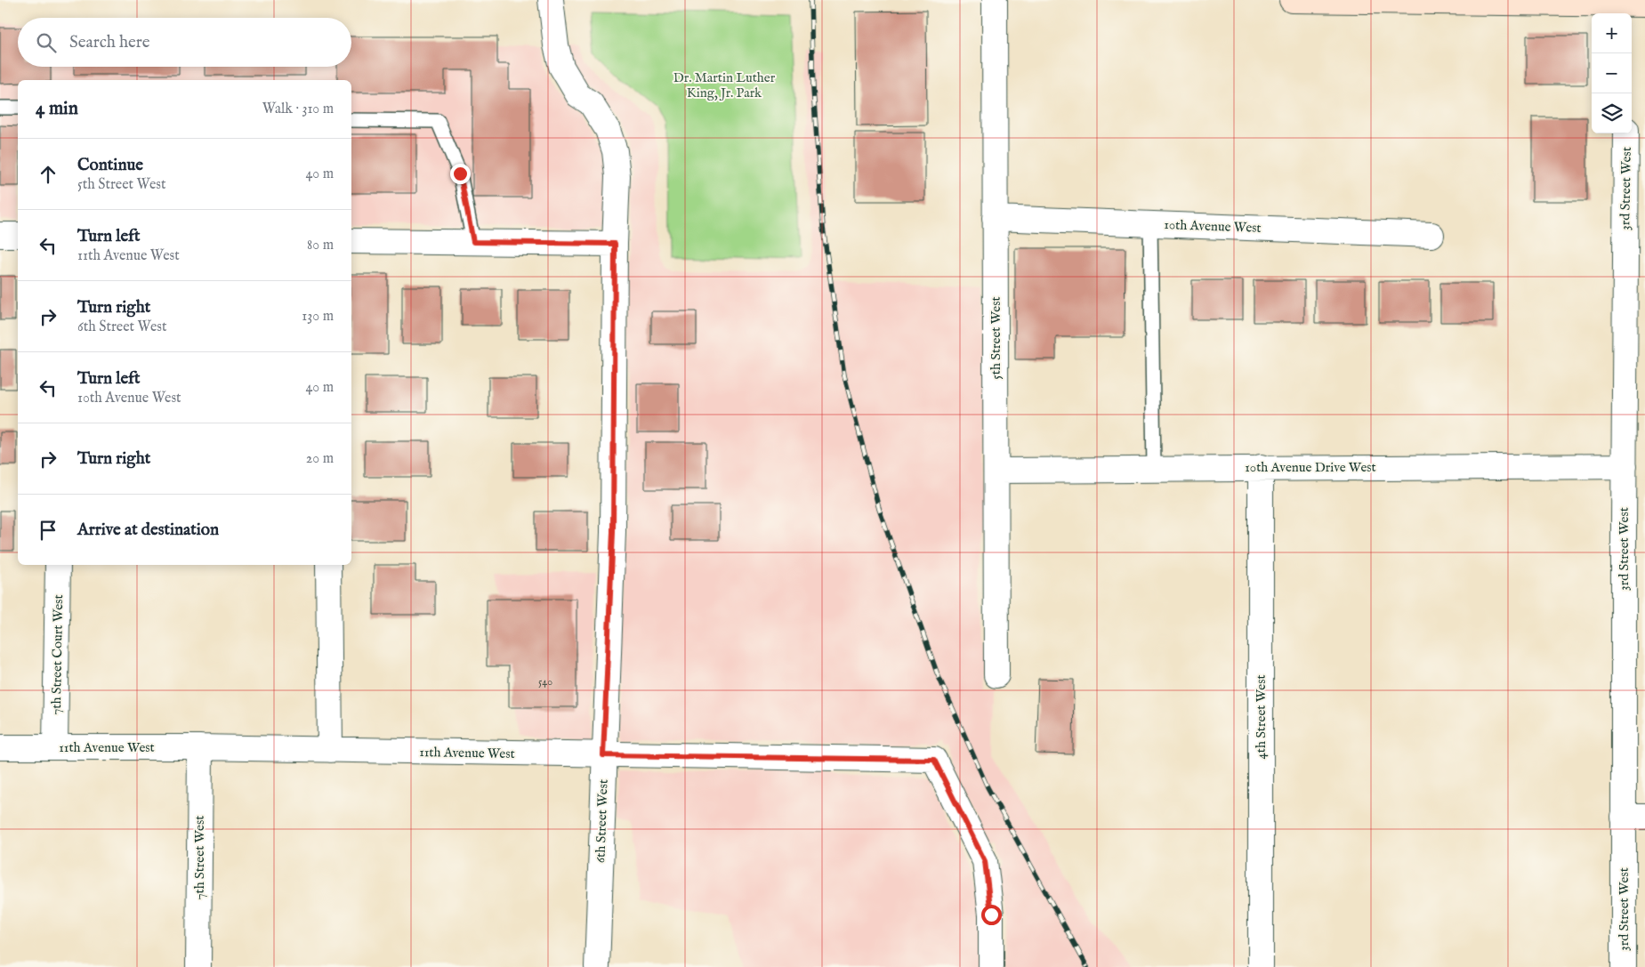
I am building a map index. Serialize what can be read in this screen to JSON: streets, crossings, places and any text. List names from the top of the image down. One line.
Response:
{"streets":{"street":["3rd Street West","10th Avenue West","5th Street West","10th Avenue Drive West","7th Street Court West","4th Street West","11th Avenue West","6th Street West","7th Street West"]},"crossings":[["3rd Street West","10th Avenue Drive West"],["10th Avenue West","5th Street West"],["5th Street West","10th Avenue Drive West"],["10th Avenue Drive West","4th Street West"],["7th Street Court West","11th Avenue West"],["11th Avenue West","6th Street West"],["11th Avenue West","7th Street West"]],"parks":["Dr. Martin Luther King, Jr. Park"],"house_numbers":["540"],"page":{"map_buttons":["+","−"],"search":"Search here","heading":["4 min","Walk · 310 m"],"list":[["Continue","5th Street West","40 m"],["Turn left","11th Avenue West","80 m"],["Turn right","6th Street West","130 m"],["Turn left","10th Avenue West","40 m"],["Turn right","20 m"],"Arrive at destination"]}}
